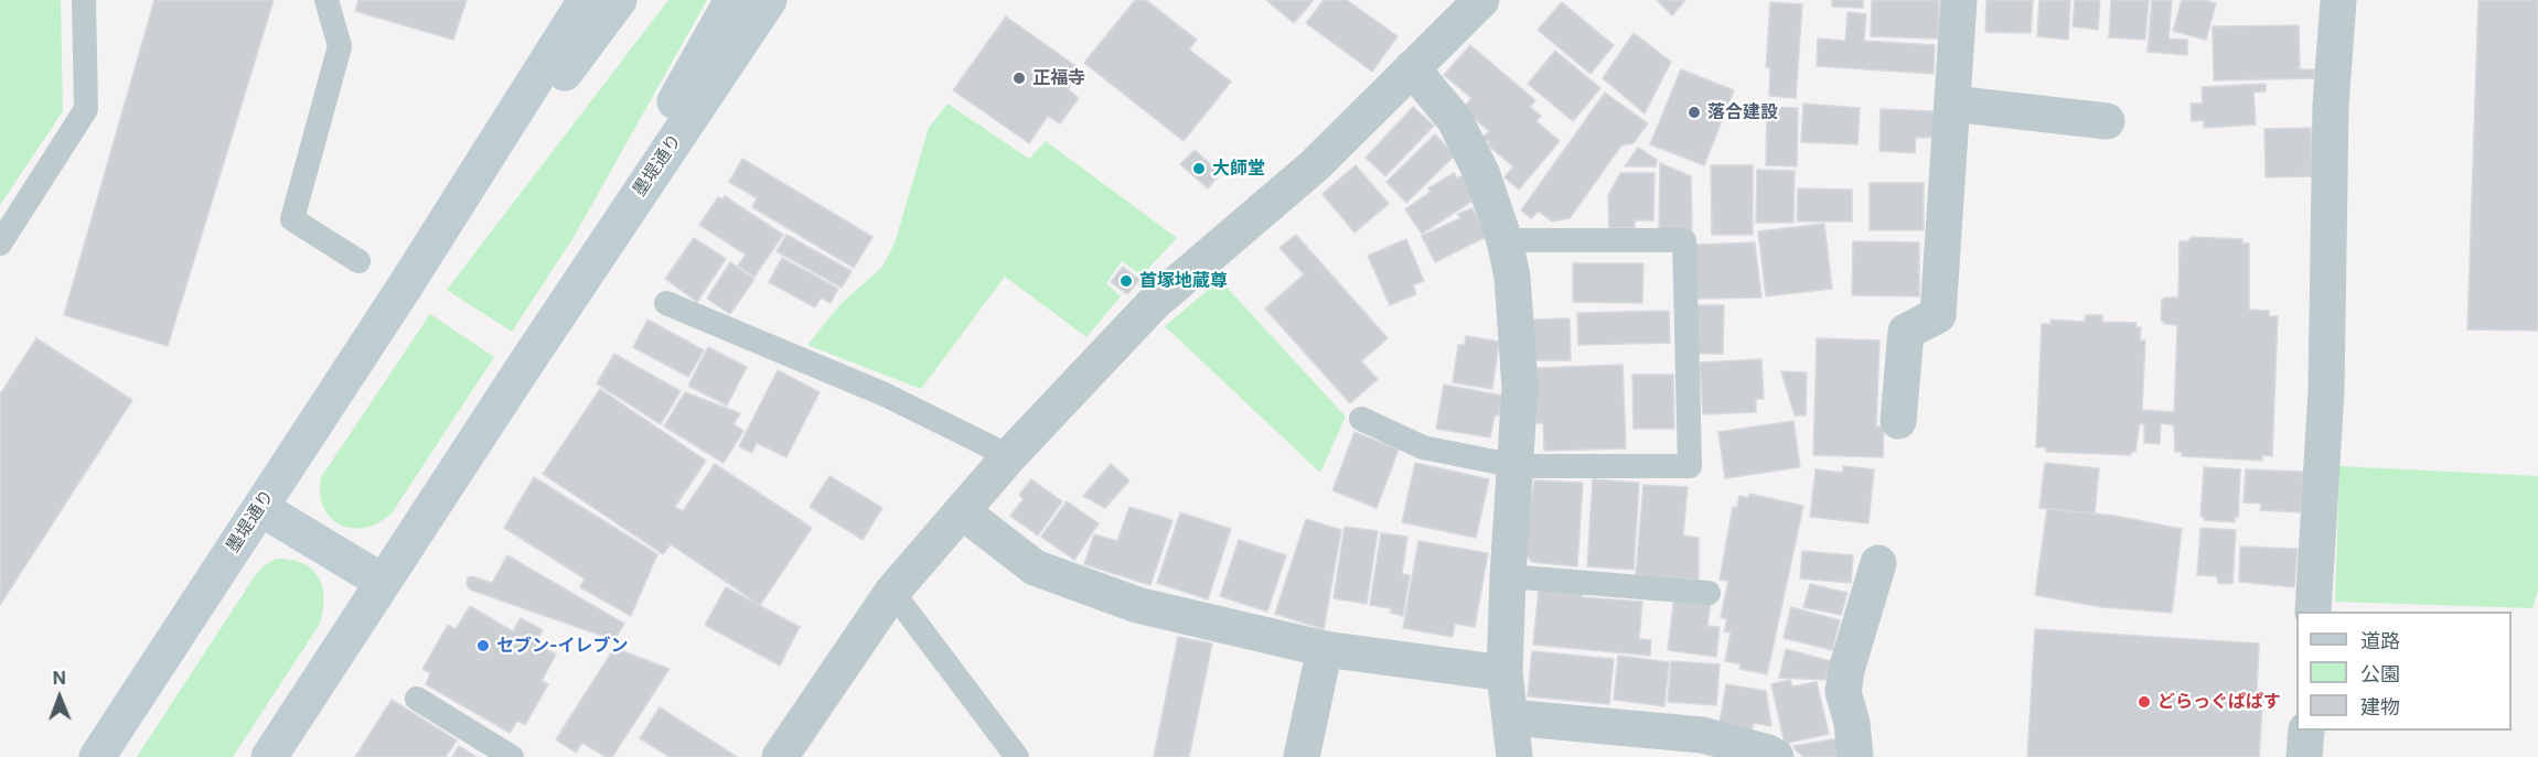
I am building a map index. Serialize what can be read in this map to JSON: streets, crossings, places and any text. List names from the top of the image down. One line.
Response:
{"streets":{"main road":["墨堤通り"]},"places":["正福寺","落合建設","大師堂","首塚地蔵尊","セブン-イレブン","どらっぐぱぱす"],"legend":["道路","公園","建物"],"north":"top"}
